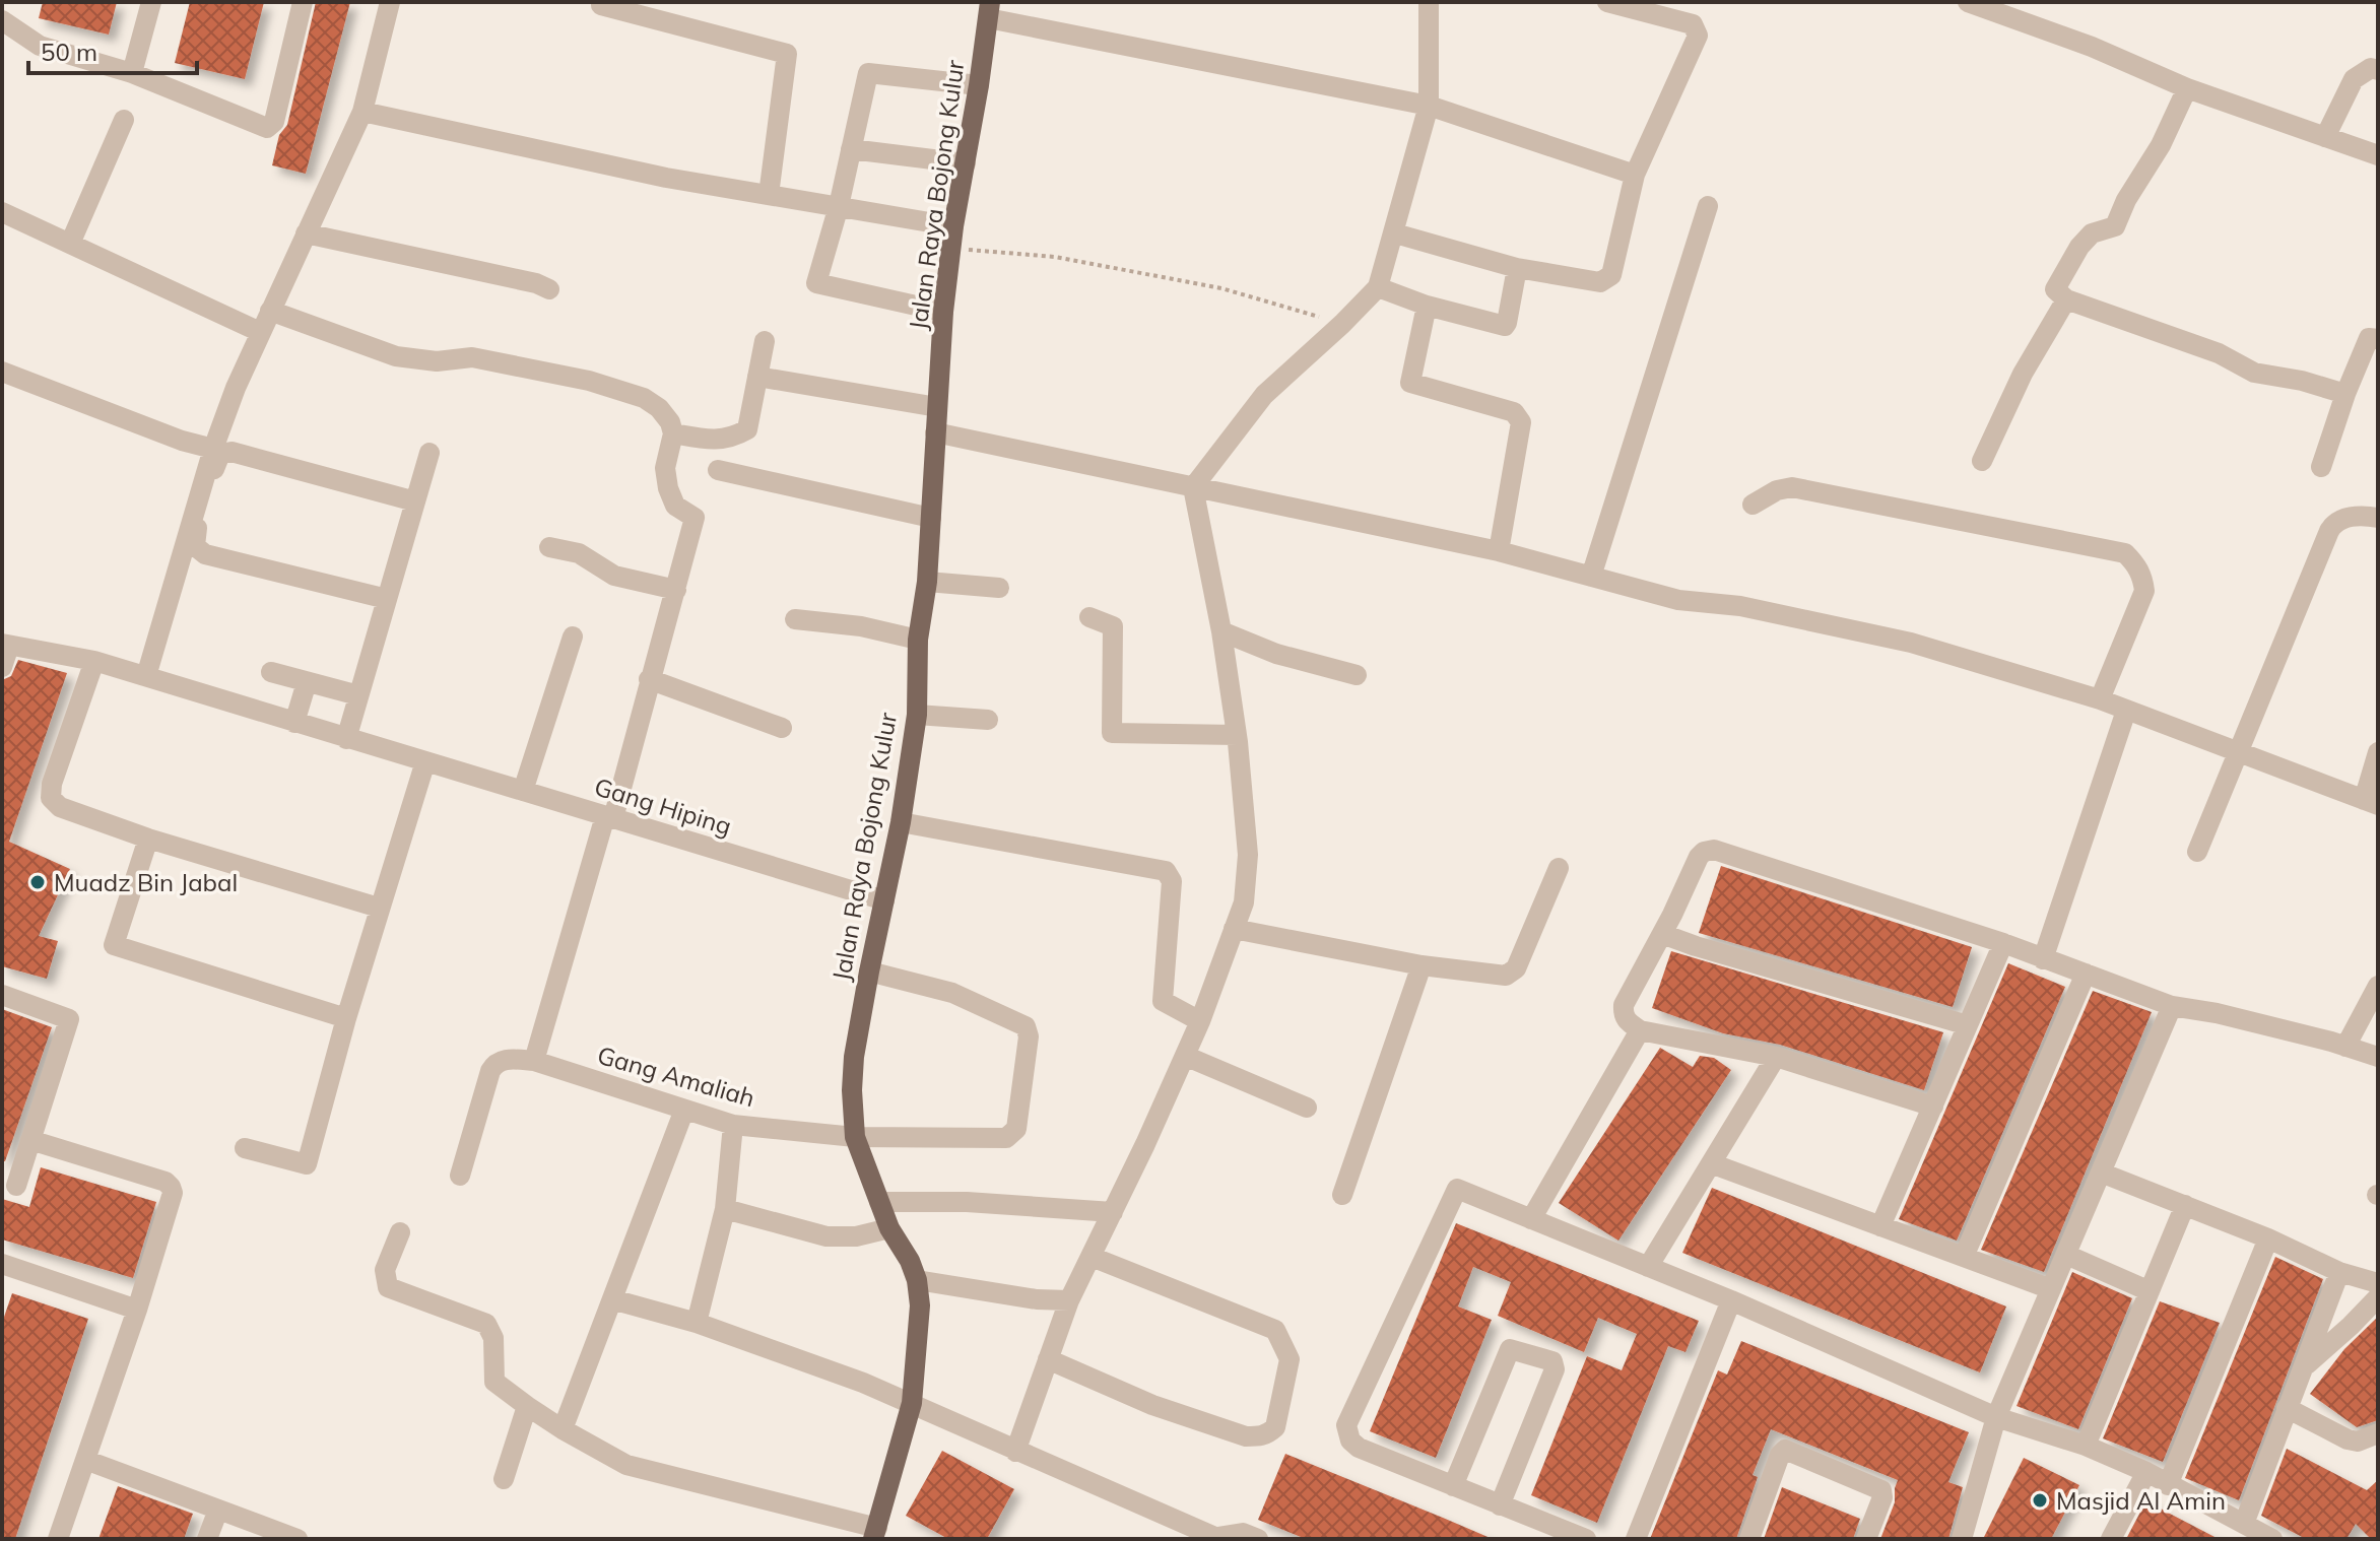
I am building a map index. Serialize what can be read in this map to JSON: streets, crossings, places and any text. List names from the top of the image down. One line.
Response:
{"streets":{"main road":["Jalan Raya Bojong Kulur"],"street":["Gang Hiping","Gang Amaliah"]},"crossings":[["Jalan Raya Bojong Kulur","Gang Hiping"],["Jalan Raya Bojong Kulur","Gang Amaliah"]],"places":["Muadz Bin Jabal","Masjid Al Amin"],"scale_bar":"50 m"}
